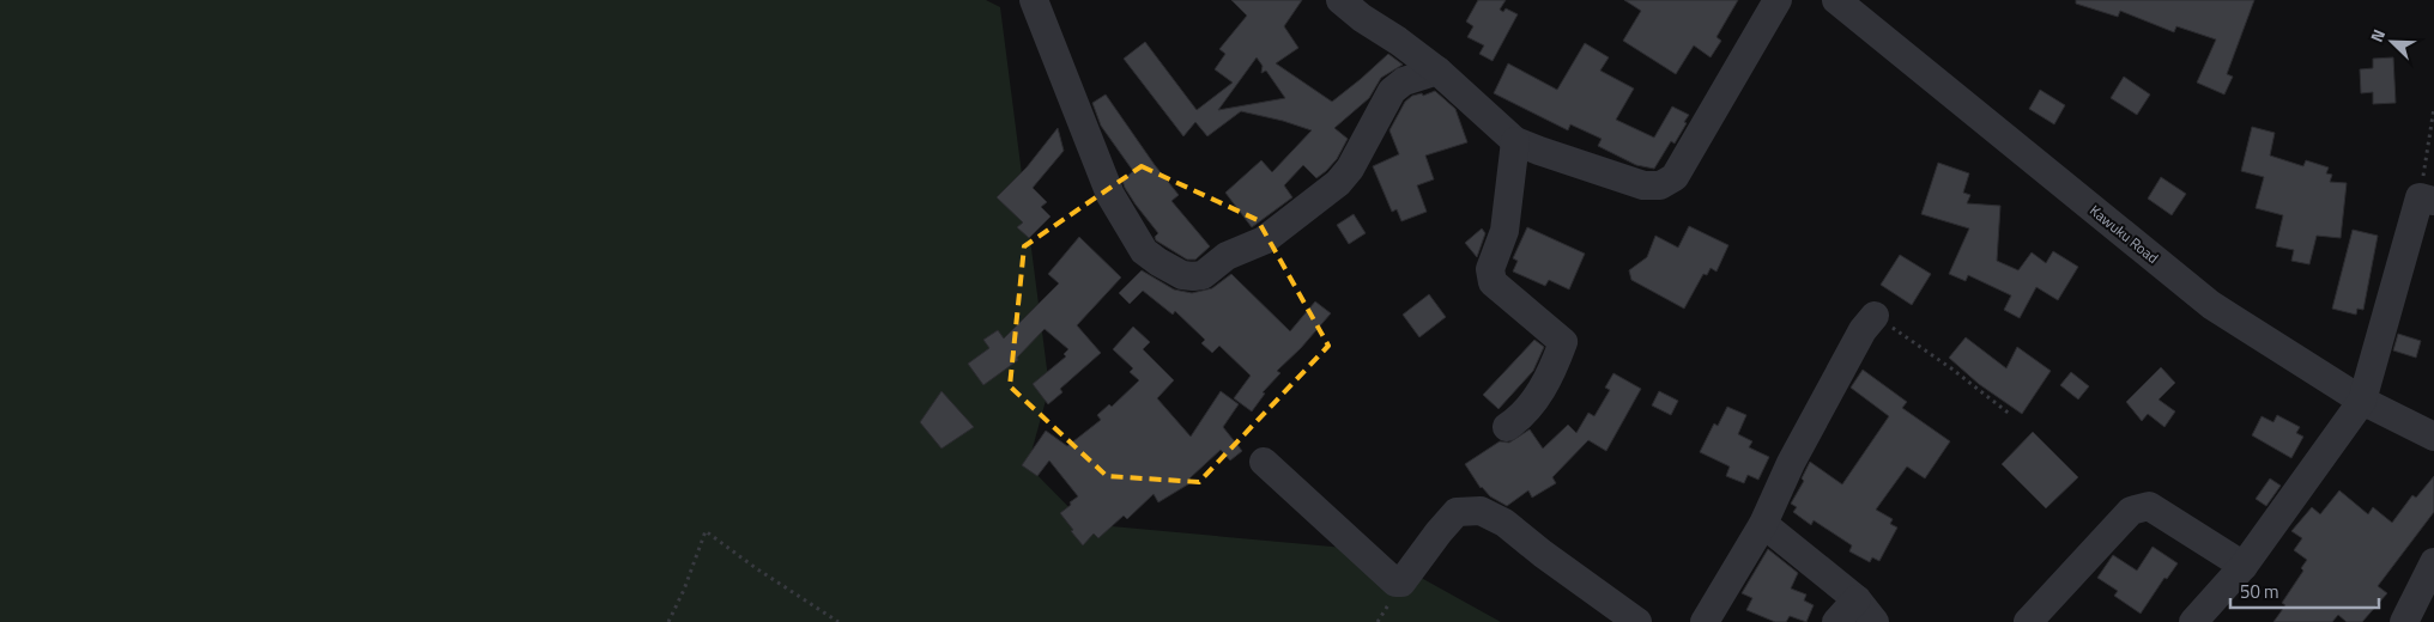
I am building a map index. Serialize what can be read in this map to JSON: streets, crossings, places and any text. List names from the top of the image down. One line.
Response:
{"streets":{"street":["Kawuku Road"]},"scale_bar":"50 m","north":"top left"}
